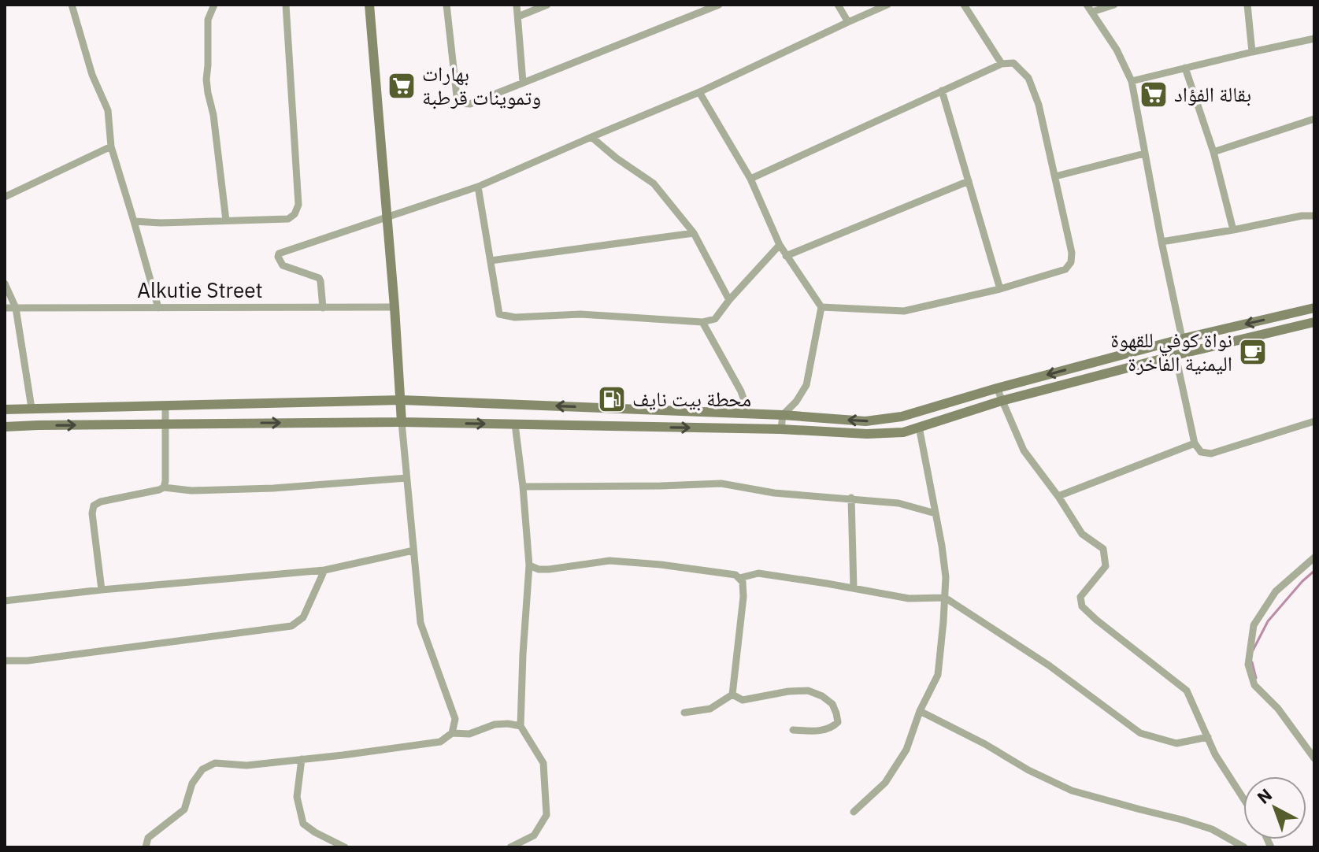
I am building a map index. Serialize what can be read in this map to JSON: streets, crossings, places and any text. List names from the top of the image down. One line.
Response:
{"streets":{"street":["Alkutie Street"]},"places":{"supermarket":["بهارات وتموينات قرطبة","بقالة الفؤاد"],"cafe":["نواة كوفي للقهوة اليمنية الفاخرة"],"fuel station":["محطة بيت نايف"]},"north":"top left"}
